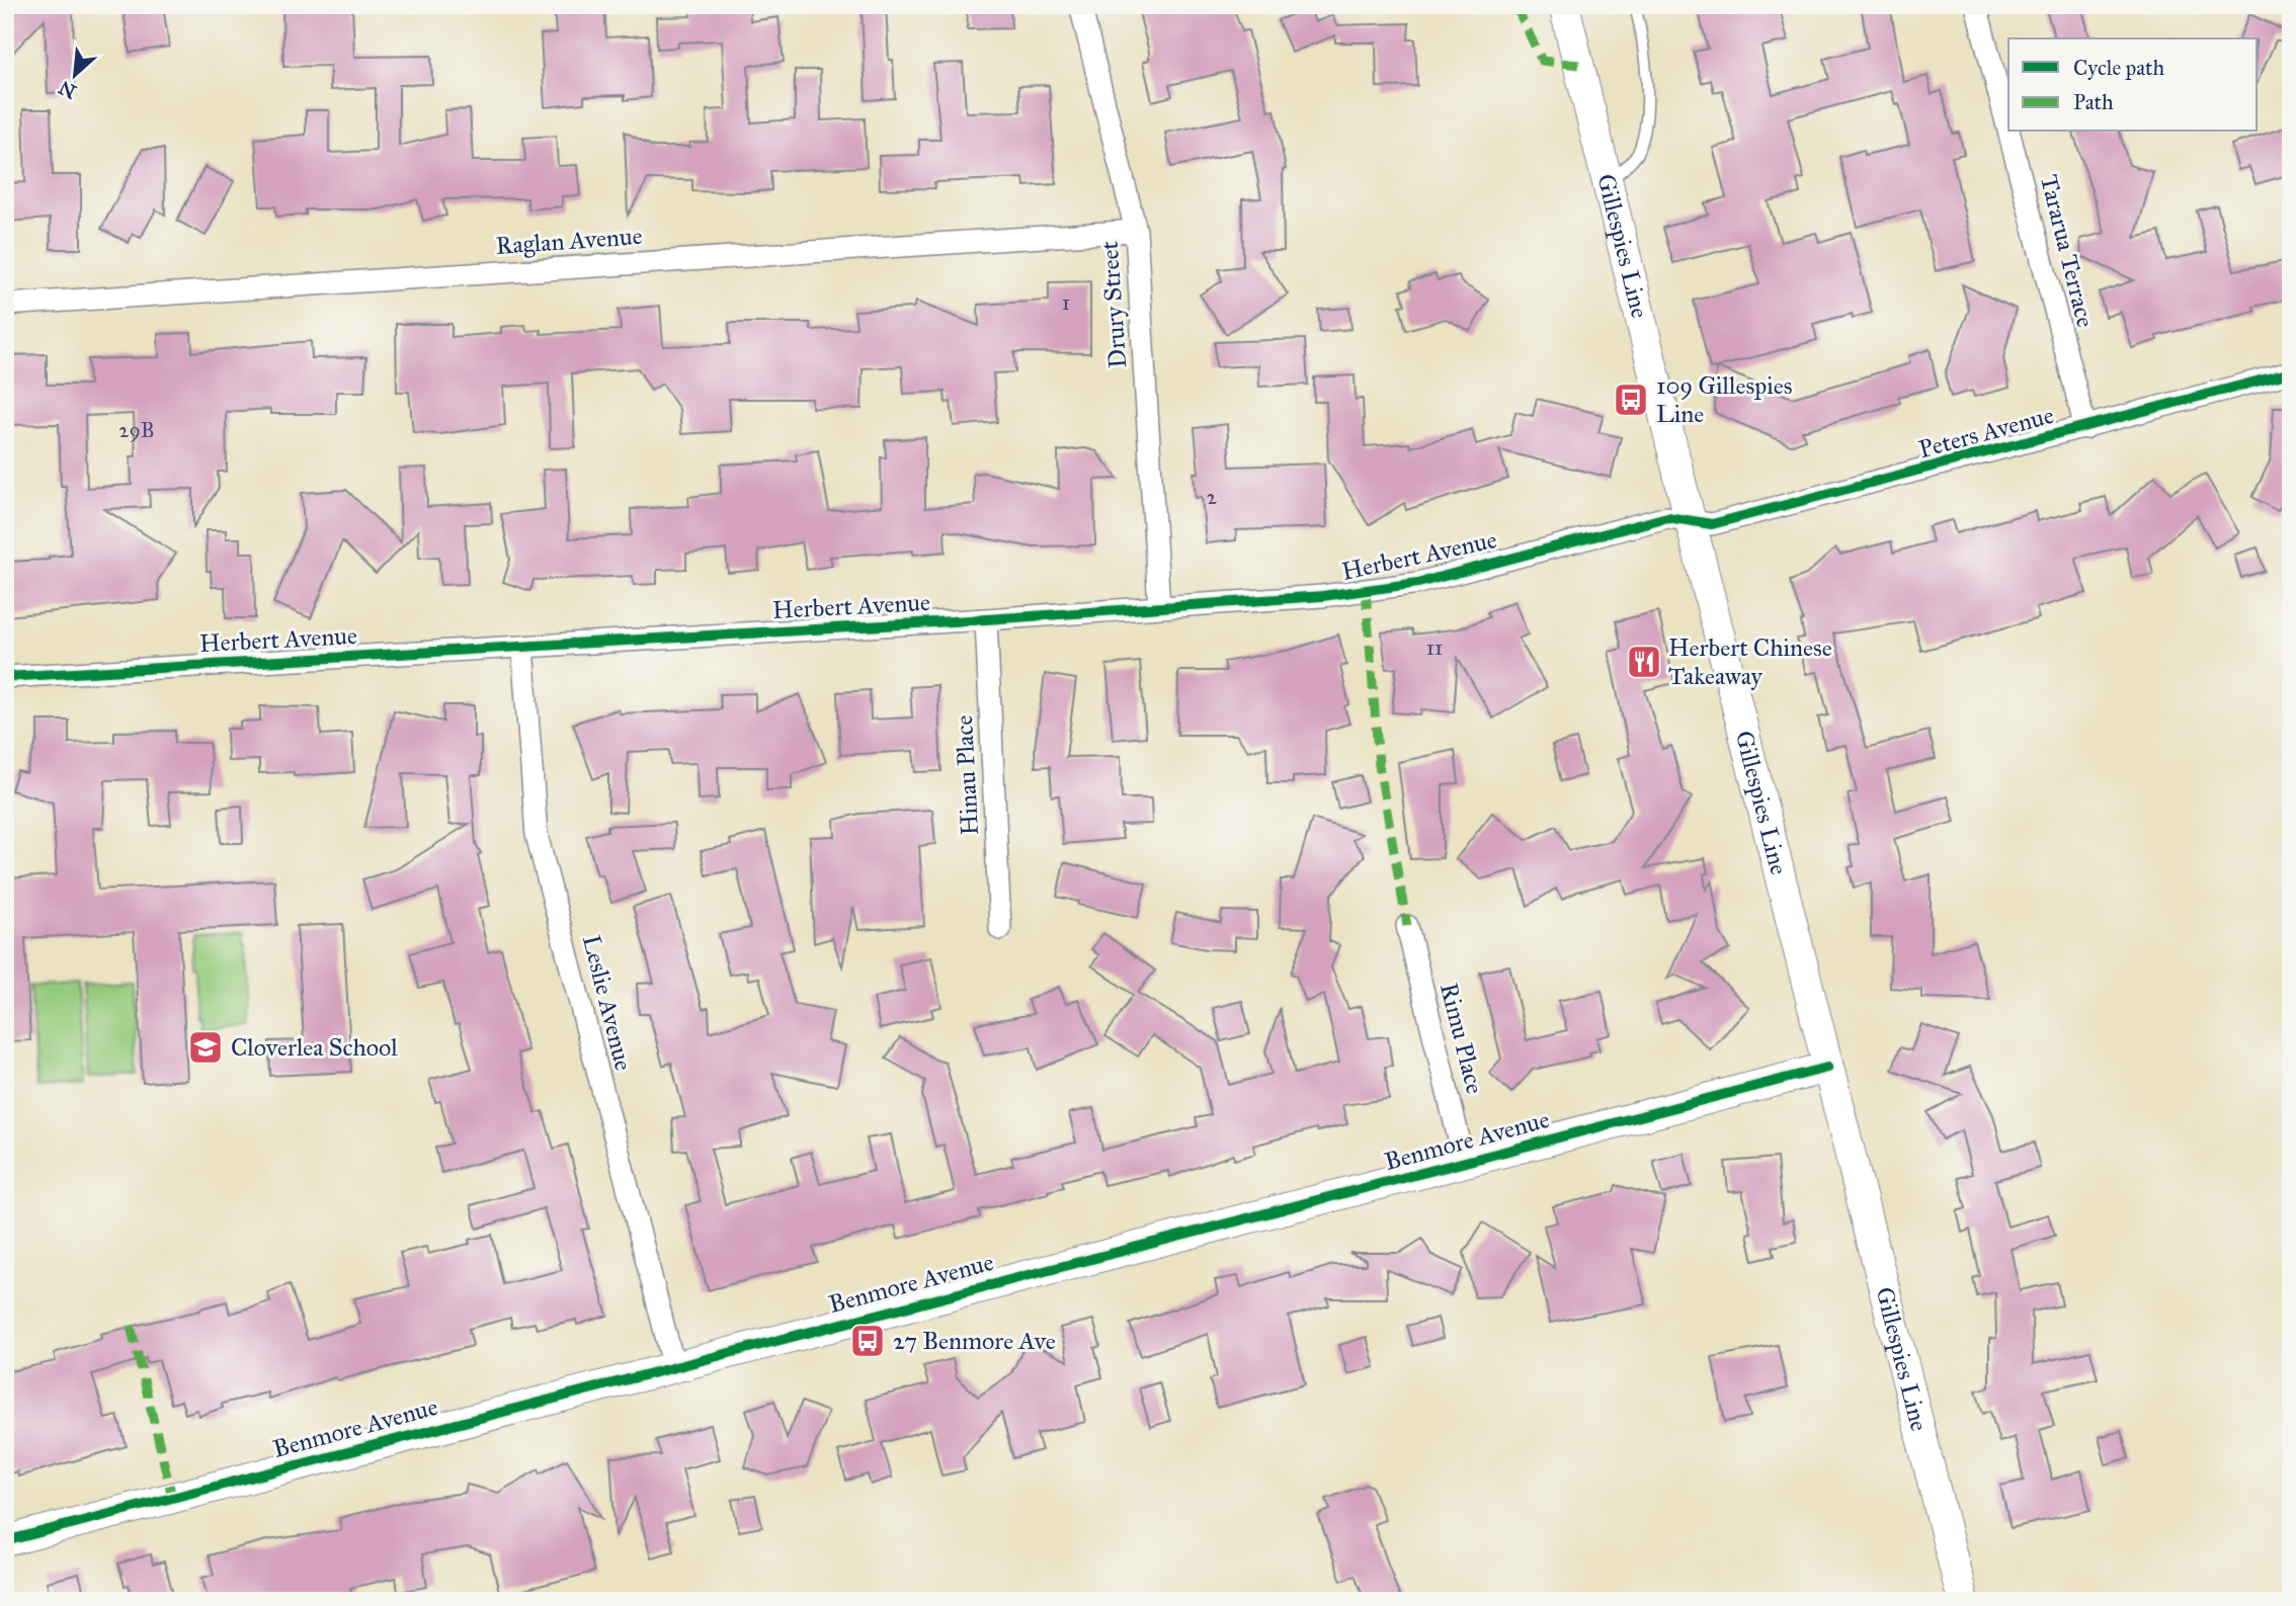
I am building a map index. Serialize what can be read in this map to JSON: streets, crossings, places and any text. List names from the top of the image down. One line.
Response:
{"streets":{"street":["Raglan Avenue","Gillespies Line","Tararua Terrace","Drury Street","Peters Avenue","Herbert Avenue","Hinau Place","Leslie Avenue","Rimu Place","Benmore Avenue"]},"crossings":[["Raglan Avenue","Drury Street"],["Gillespies Line","Peters Avenue"],["Gillespies Line","Herbert Avenue"],["Gillespies Line","Benmore Avenue"],["Tararua Terrace","Peters Avenue"],["Drury Street","Herbert Avenue"],["Peters Avenue","Herbert Avenue"],["Herbert Avenue","Hinau Place"],["Herbert Avenue","Leslie Avenue"],["Leslie Avenue","Benmore Avenue"],["Rimu Place","Benmore Avenue"]],"places":{"bus stop":["109 Gillespies Line","27 Benmore Ave"],"restaurant":["Herbert Chinese Takeaway"],"school or university":["Cloverlea School"]},"house_numbers":["1","29B","2","11"],"legend":["Cycle path","Path"],"north":"bottom left"}
